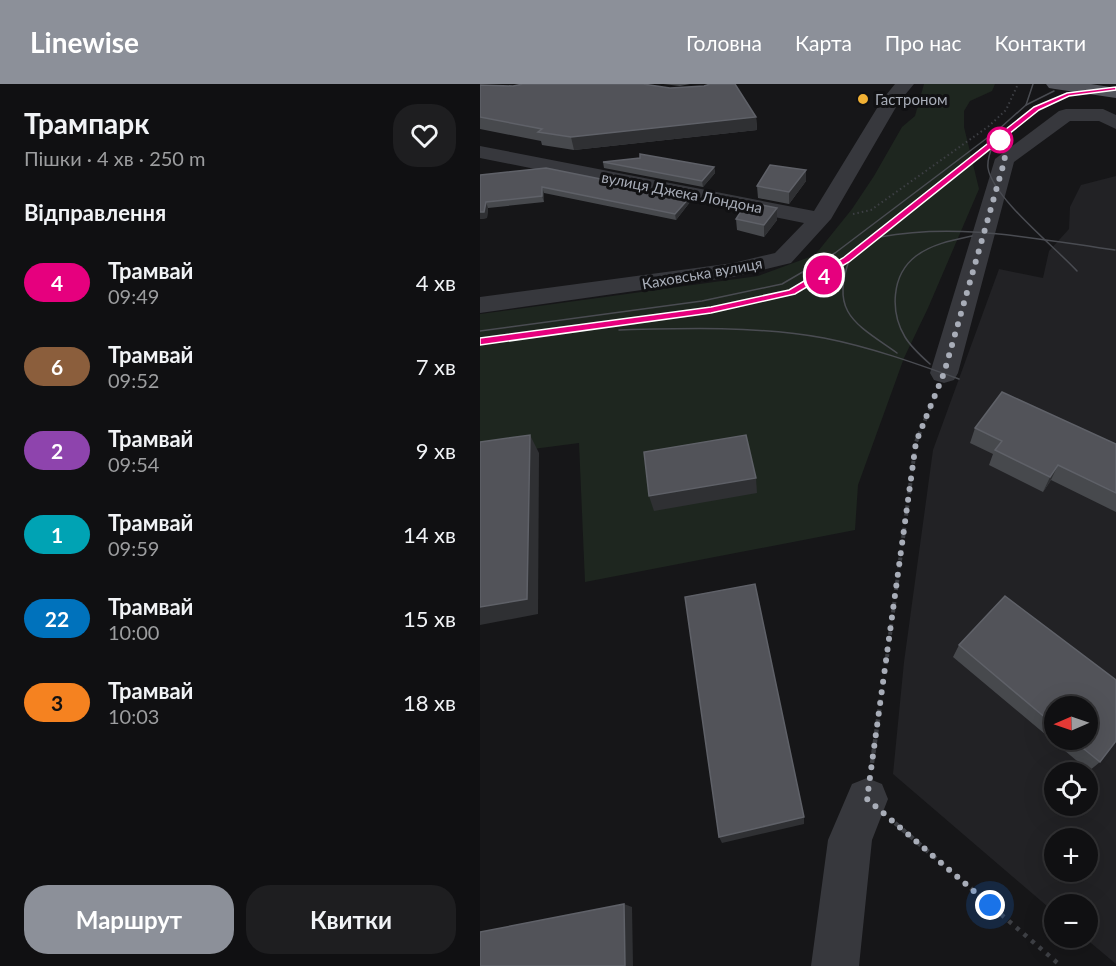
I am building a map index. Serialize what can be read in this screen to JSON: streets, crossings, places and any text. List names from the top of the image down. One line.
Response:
{"streets":{"street":["вулиця Джека Лондона","Каховська вулиця"]},"crossings":[["вулиця Джека Лондона","Каховська вулиця"]],"places":["Гастроном"],"lines":["tram line 4"],"north":"left","page":{"header":"Linewise","nav":["Головна","Карта","Про нас","Контакти"],"heading":[["Трампарк","Пішки · 4 хв · 250 m"],"Відправлення"],"on_map":"4","list":[{"mark":"4","name":"Трамвай","note":"09:49","value":"4 хв"},{"mark":"6","name":"Трамвай","note":"09:52","value":"7 хв"},{"mark":"2","name":"Трамвай","note":"09:54","value":"9 хв"},{"mark":"1","name":"Трамвай","note":"09:59","value":"14 хв"},{"mark":"22","name":"Трамвай","note":"10:00","value":"15 хв"},{"mark":"3","name":"Трамвай","note":"10:03","value":"18 хв"}],"map_buttons":["+","−"],"buttons":["Маршрут","Квитки"]}}
